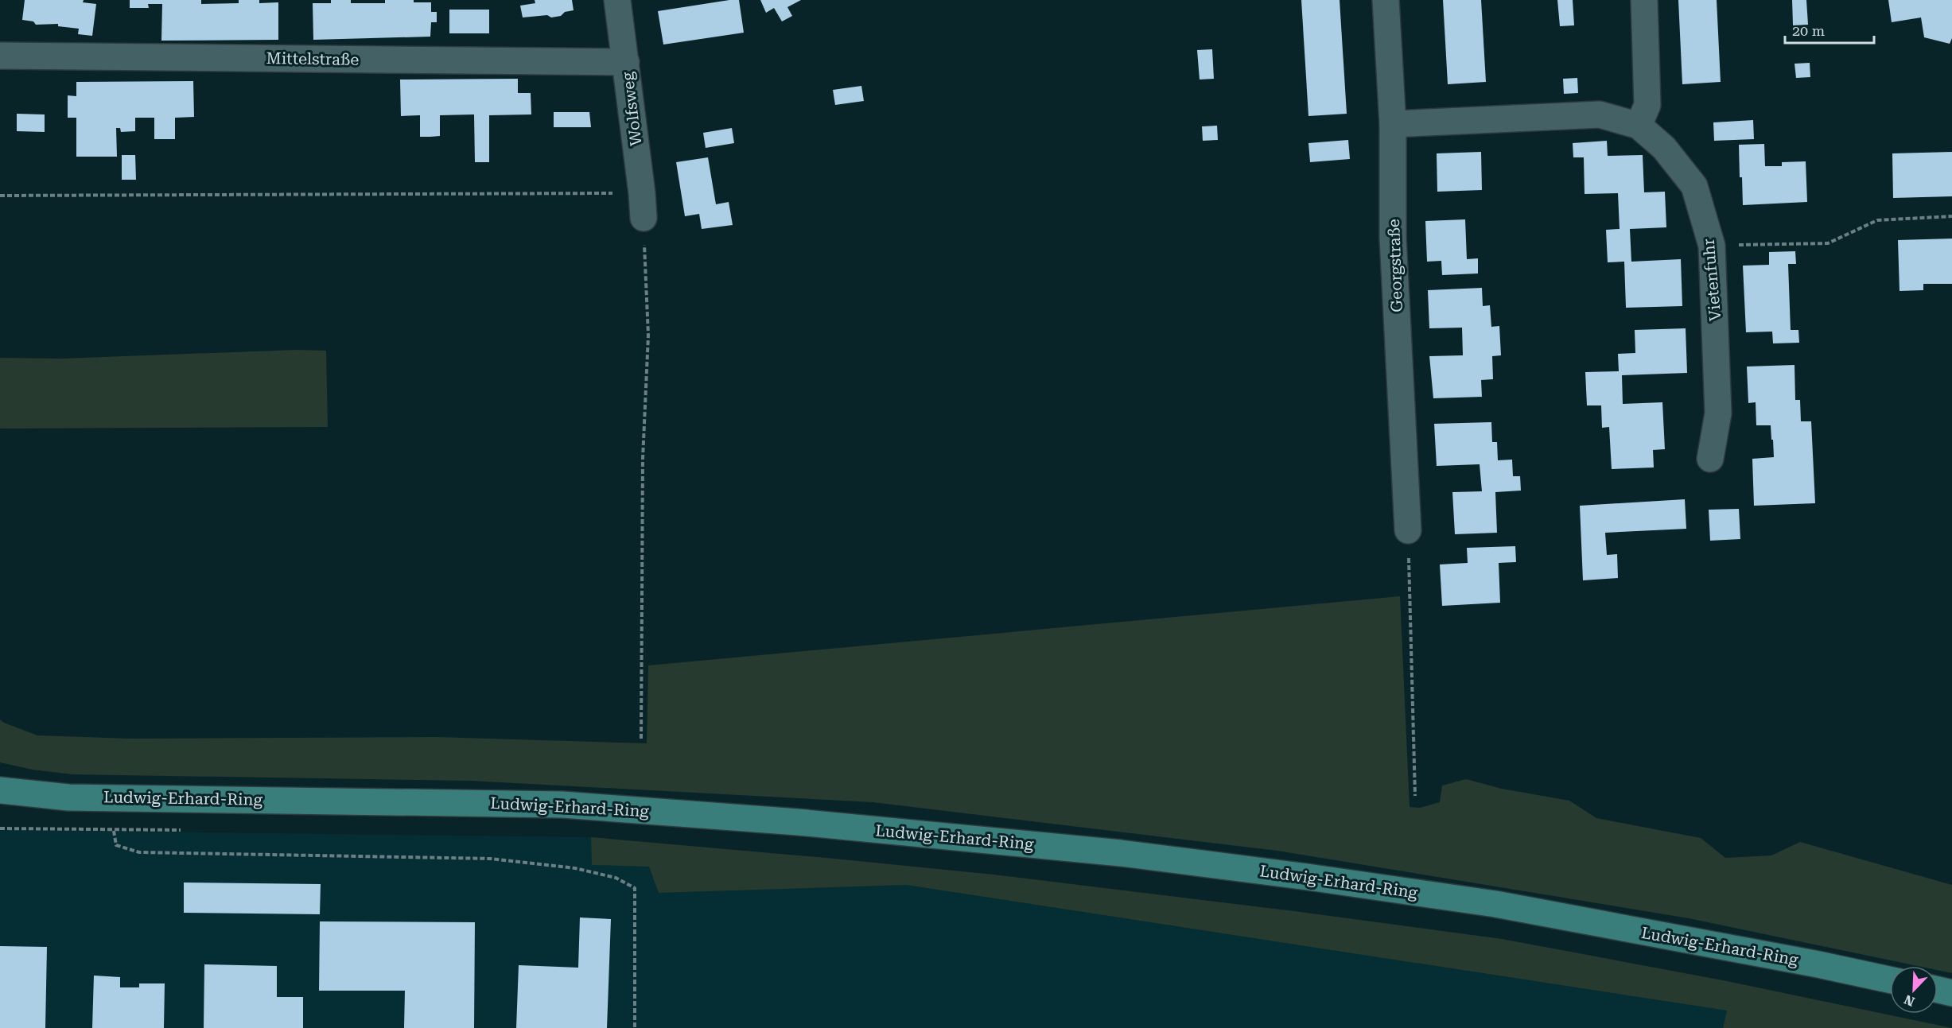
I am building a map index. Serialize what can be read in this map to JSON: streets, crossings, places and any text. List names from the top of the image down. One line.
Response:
{"streets":{"main road":["Ludwig-Erhard-Ring"],"street":["Mittelstraße","Wolfsweg","Georgstraße","Vietenfuhr"]},"crossings":[["Mittelstraße","Wolfsweg"],["Georgstraße","Vietenfuhr"]],"scale_bar":"20 m","north":"bottom left"}
